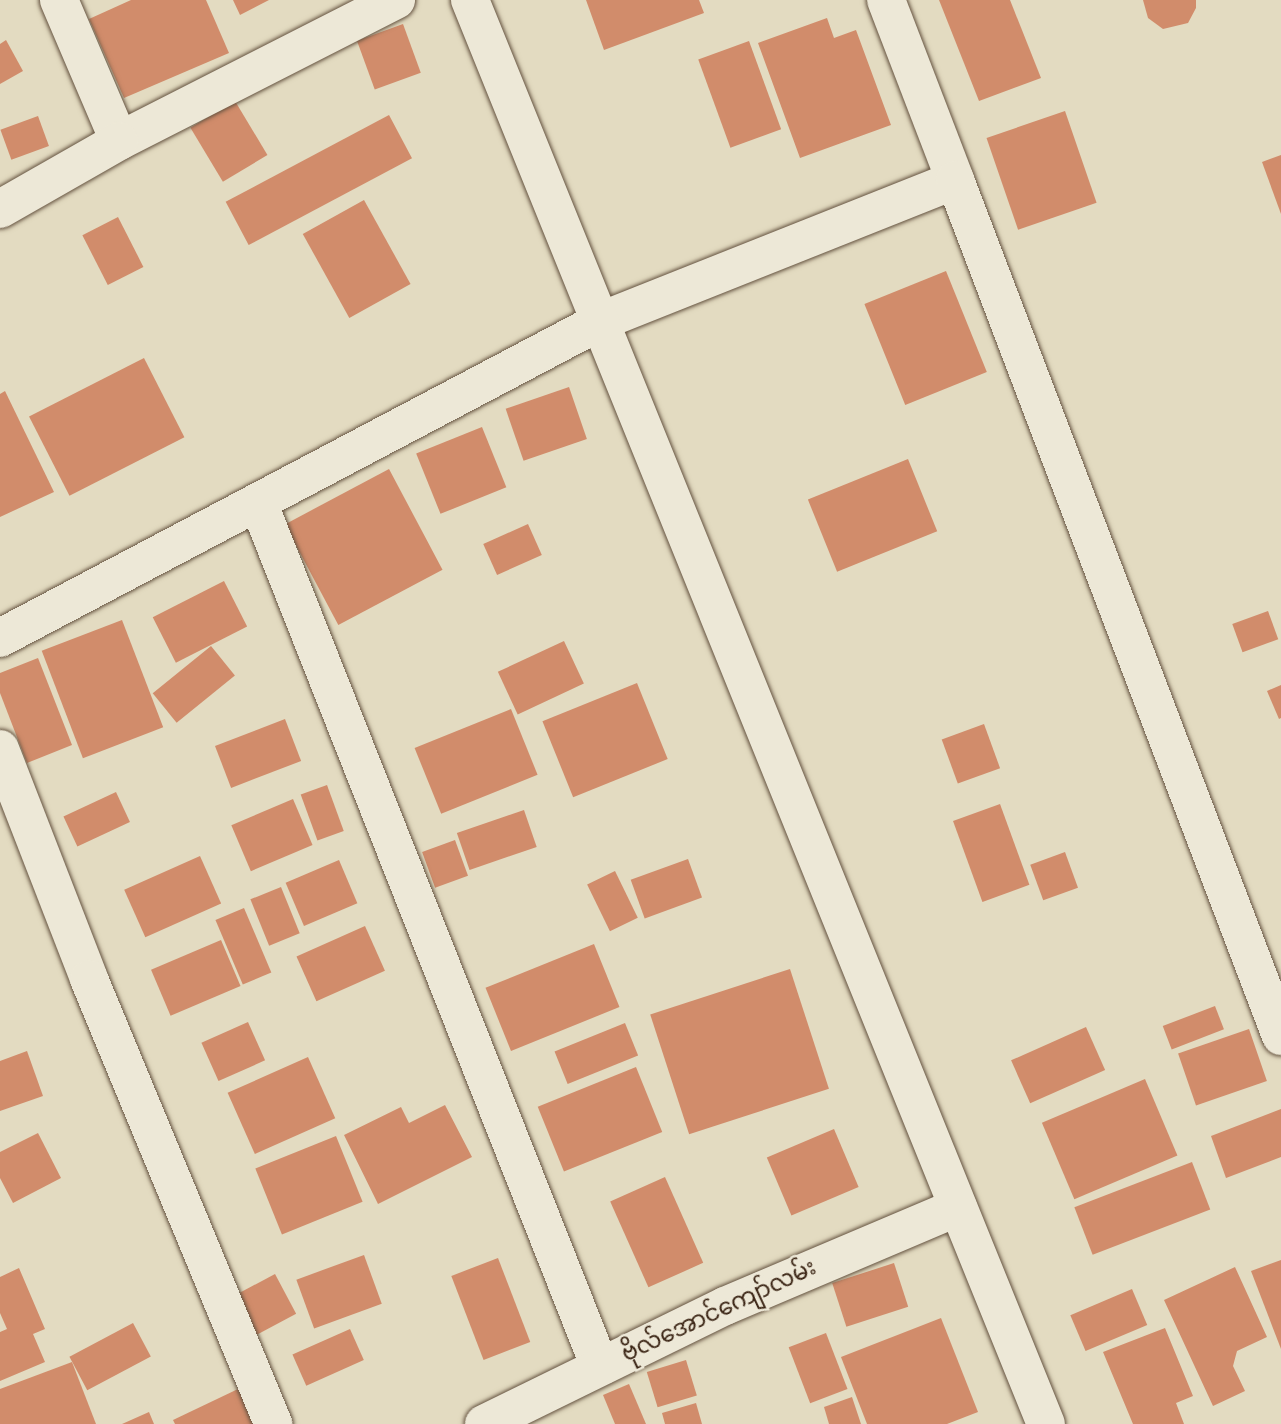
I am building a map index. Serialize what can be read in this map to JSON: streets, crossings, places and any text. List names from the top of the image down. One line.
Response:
{"streets":{"street":["ဗိုလ်အောင်ကျော်လမ်း"]}}
